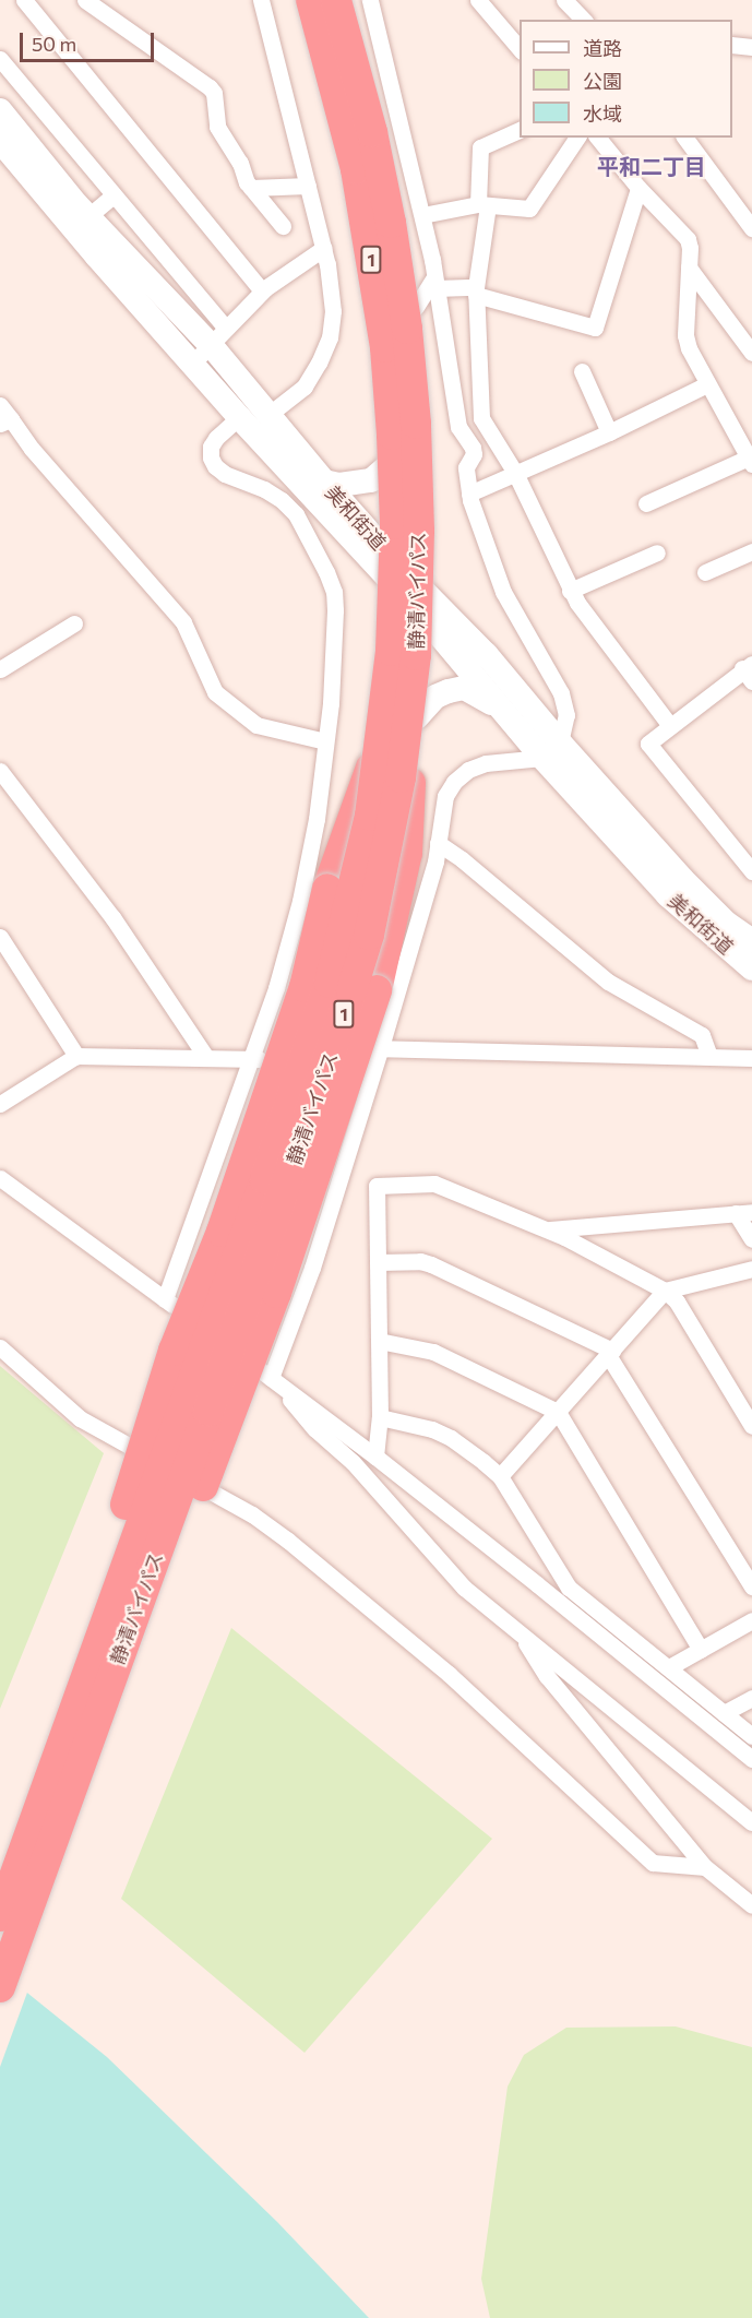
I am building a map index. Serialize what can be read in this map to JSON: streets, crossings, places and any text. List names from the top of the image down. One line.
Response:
{"streets":{"highway":["1","静清バイパス"],"main road":["美和街道"]},"districts":["平和二丁目"],"legend":["道路","公園","水域"],"scale_bar":"50 m"}
